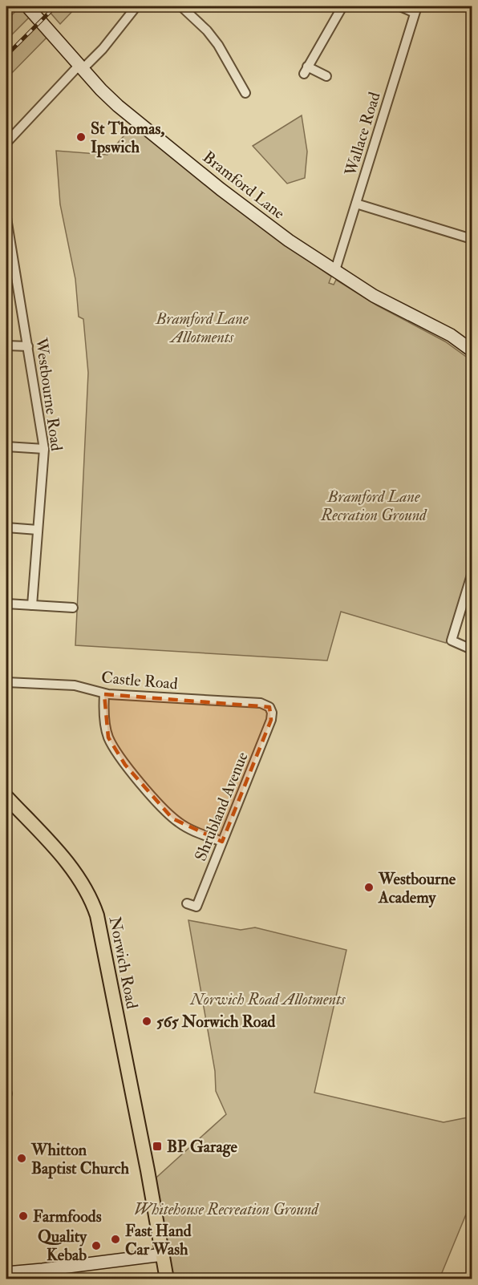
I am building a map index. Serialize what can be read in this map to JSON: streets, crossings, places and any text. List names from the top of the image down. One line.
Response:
{"streets":{"main road":["Norwich Road"],"street":["Wallace Road","Bramford Lane","Westbourne Road","Castle Road","Shrubland Avenue"]},"crossings":[["Wallace Road","Bramford Lane"],["Castle Road","Shrubland Avenue"]],"parks":["Bramford Lane Allotments","Bramford Lane Recration Ground","Norwich Road Allotments","Whitehouse Recreation Ground"],"places":{"other":["St Thomas, Ipswich","Westbourne Academy","565 Norwich Road","Whitton Baptist Church","Farmfoods","Fast Hand Car Wash","Quality Kebab"],"transit":["BP Garage"]}}
